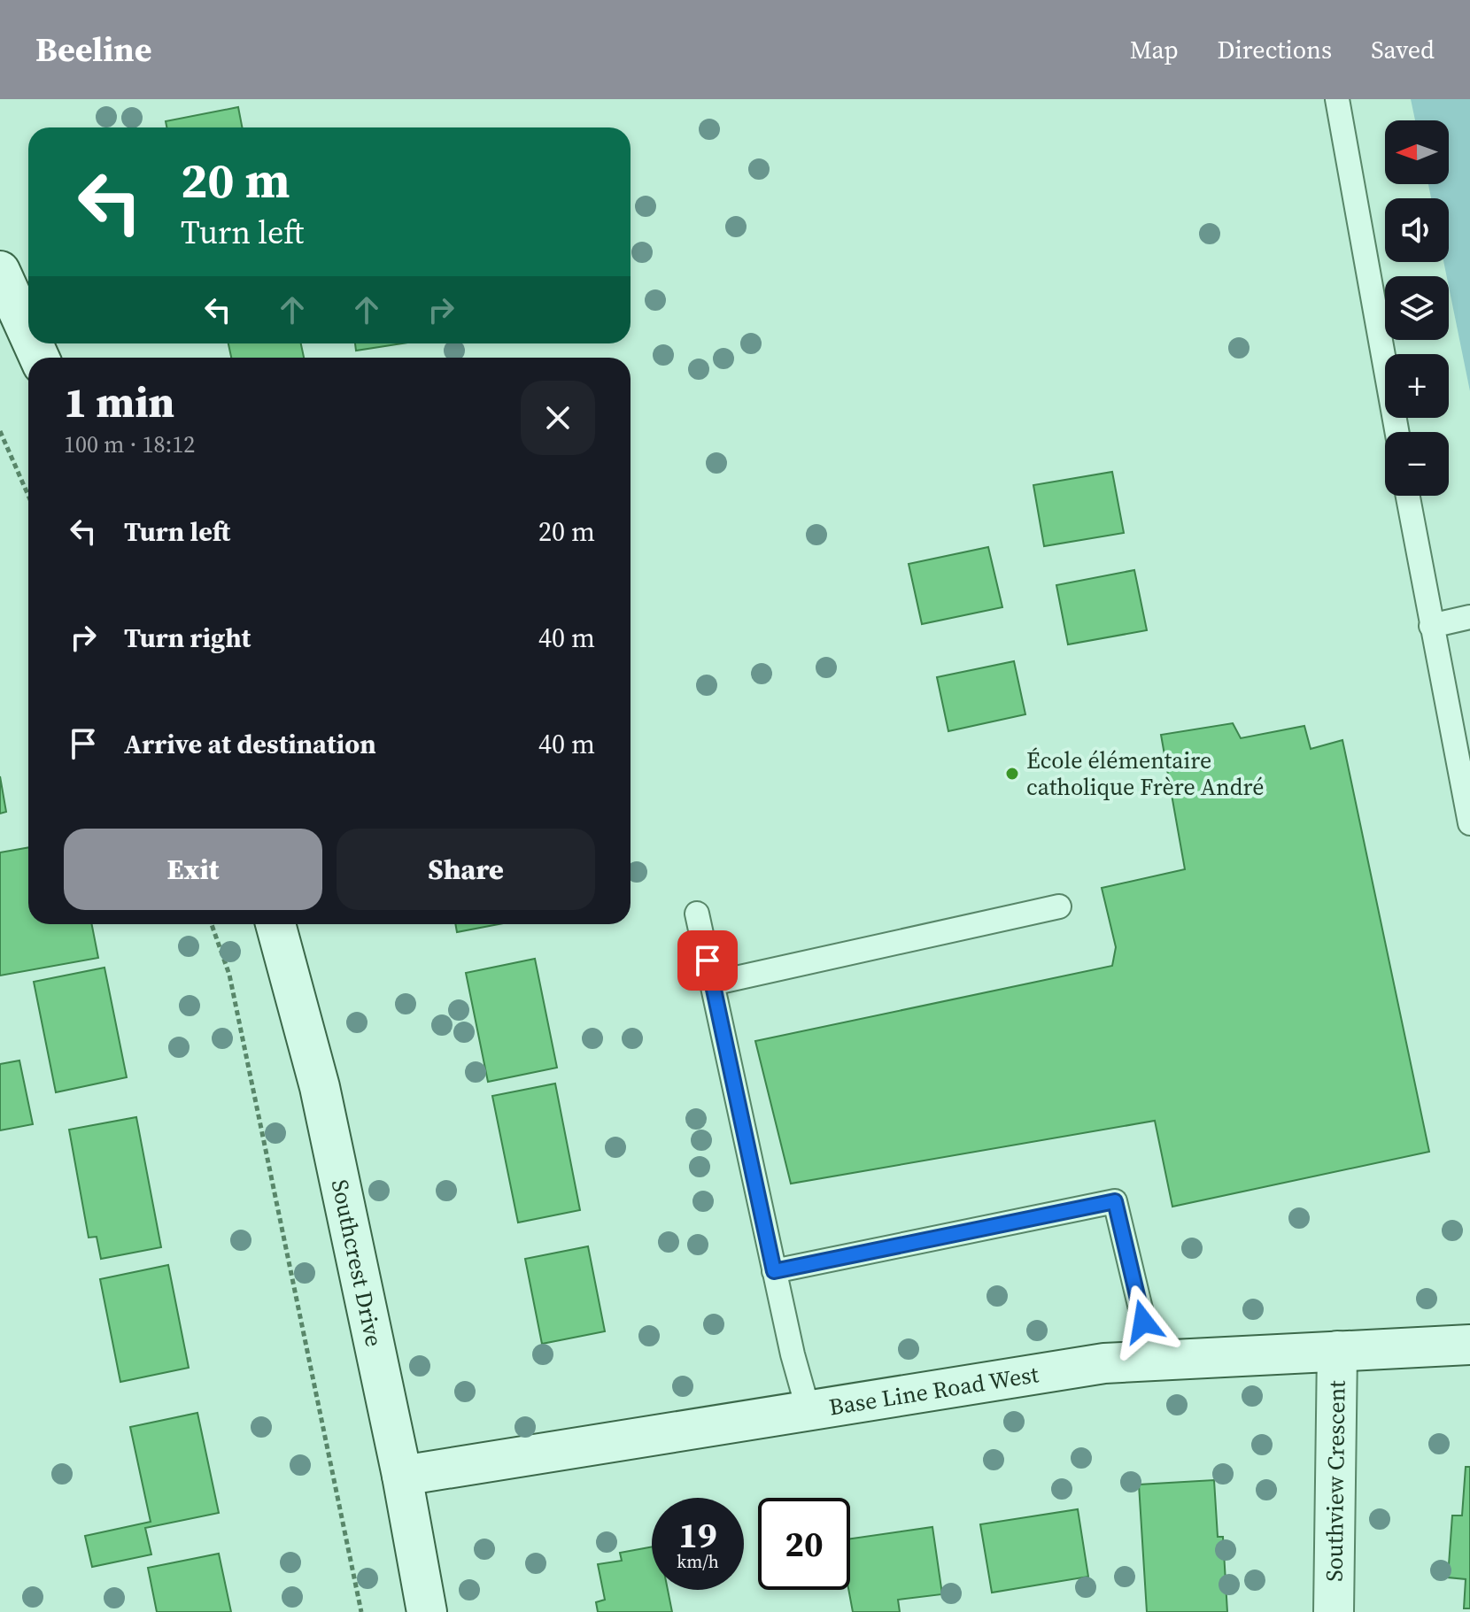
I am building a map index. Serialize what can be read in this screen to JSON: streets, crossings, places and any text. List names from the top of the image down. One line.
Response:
{"streets":{"street":["Southcrest Drive","Base Line Road West","Southview Crescent"]},"crossings":[["Southcrest Drive","Base Line Road West"],["Base Line Road West","Southview Crescent"]],"places":["École élémentaire catholique Frère André"],"north":"left","page":{"header":"Beeline","nav":["Map","Directions","Saved"],"map_buttons":["+","−"],"turn":["20 m","Turn left"],"heading":["1 min","100 m · 18:12"],"list":[{"name":"Turn left","value":"20 m"},{"name":"Turn right","value":"40 m"},{"name":"Arrive at destination","value":"40 m"}],"buttons":["Exit","Share"],"speed":"19 km/h","limit":"20"}}
